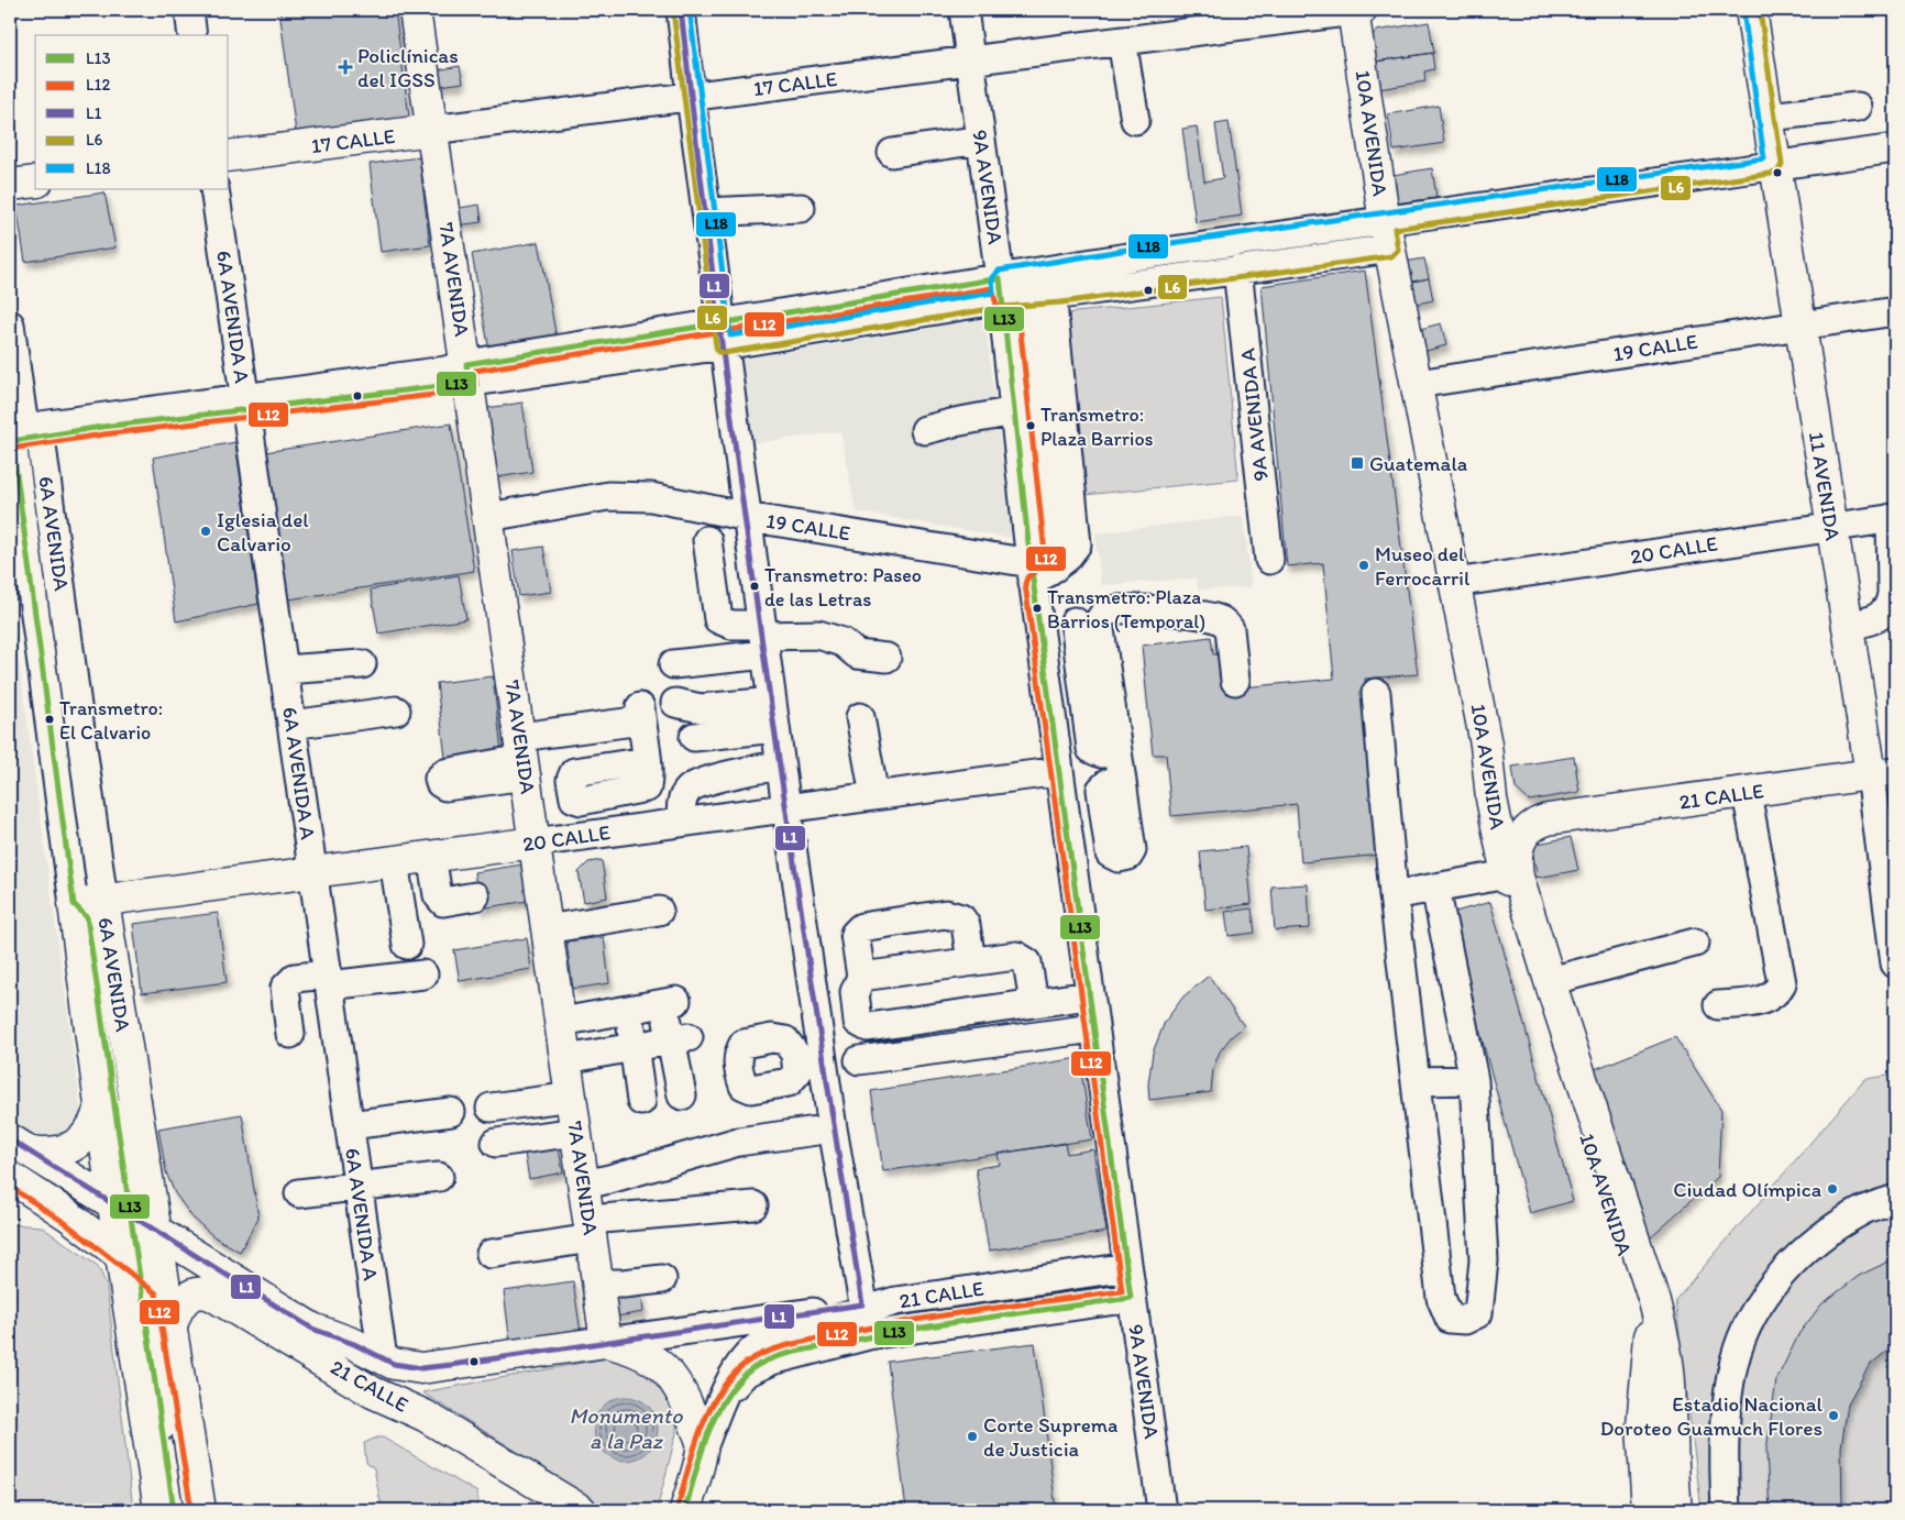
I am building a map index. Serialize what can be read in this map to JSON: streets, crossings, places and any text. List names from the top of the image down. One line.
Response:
{"streets":{"main road":["17 CALLE","10A AVENIDA","7A AVENIDA","11 AVENIDA","6A AVENIDA","20 CALLE","21 CALLE"],"street":["9A AVENIDA","6A AVENIDA A","19 CALLE","9A AVENIDA A"]},"crossings":[["17 CALLE","10A AVENIDA"],["17 CALLE","9A AVENIDA"],["17 CALLE","7A AVENIDA"],["10A AVENIDA","19 CALLE"],["10A AVENIDA","20 CALLE"],["10A AVENIDA","21 CALLE"],["9A AVENIDA","19 CALLE"],["9A AVENIDA","20 CALLE"],["9A AVENIDA","21 CALLE"],["7A AVENIDA","19 CALLE"],["7A AVENIDA","20 CALLE"],["7A AVENIDA","21 CALLE"],["6A AVENIDA A","20 CALLE"],["6A AVENIDA A","21 CALLE"],["19 CALLE","11 AVENIDA"],["11 AVENIDA","20 CALLE"],["11 AVENIDA","21 CALLE"],["6A AVENIDA","20 CALLE"],["6A AVENIDA","21 CALLE"]],"water":["Monumento a la Paz"],"places":{"health":["Policlínicas del IGSS"],"other":["Transmetro: Plaza Barrios","Iglesia del Calvario","Museo del Ferrocarril","Transmetro: Paseo de las Letras","Transmetro: Plaza Barrios (Temporal)","Transmetro: El Calvario","Ciudad Olímpica","Estadio Nacional Doroteo Guamuch Flores","Corte Suprema de Justicia"],"transit":["Guatemala"]},"lines":["transit line L1","transit line L6","transit line L18","transit line L13","transit line L12"],"legend":["L13","L12","L1","L6","L18"]}
